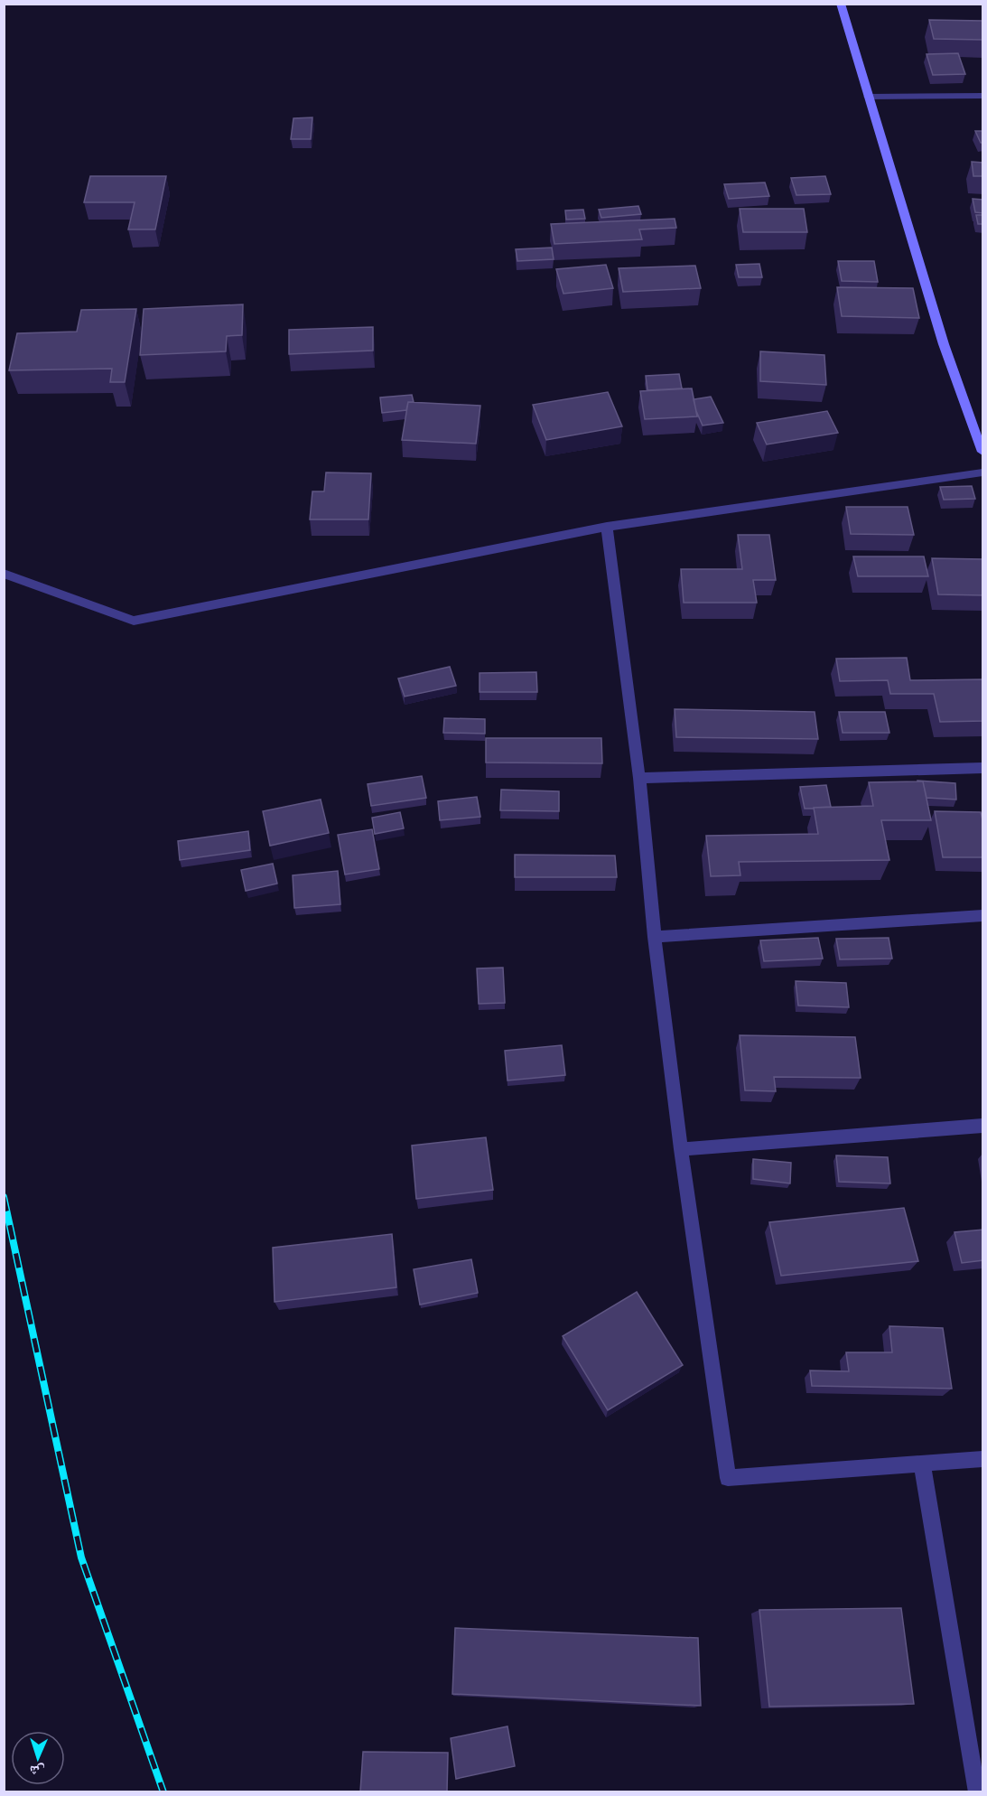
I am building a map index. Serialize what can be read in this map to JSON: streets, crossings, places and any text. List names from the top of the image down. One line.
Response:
{"north":"bottom"}
